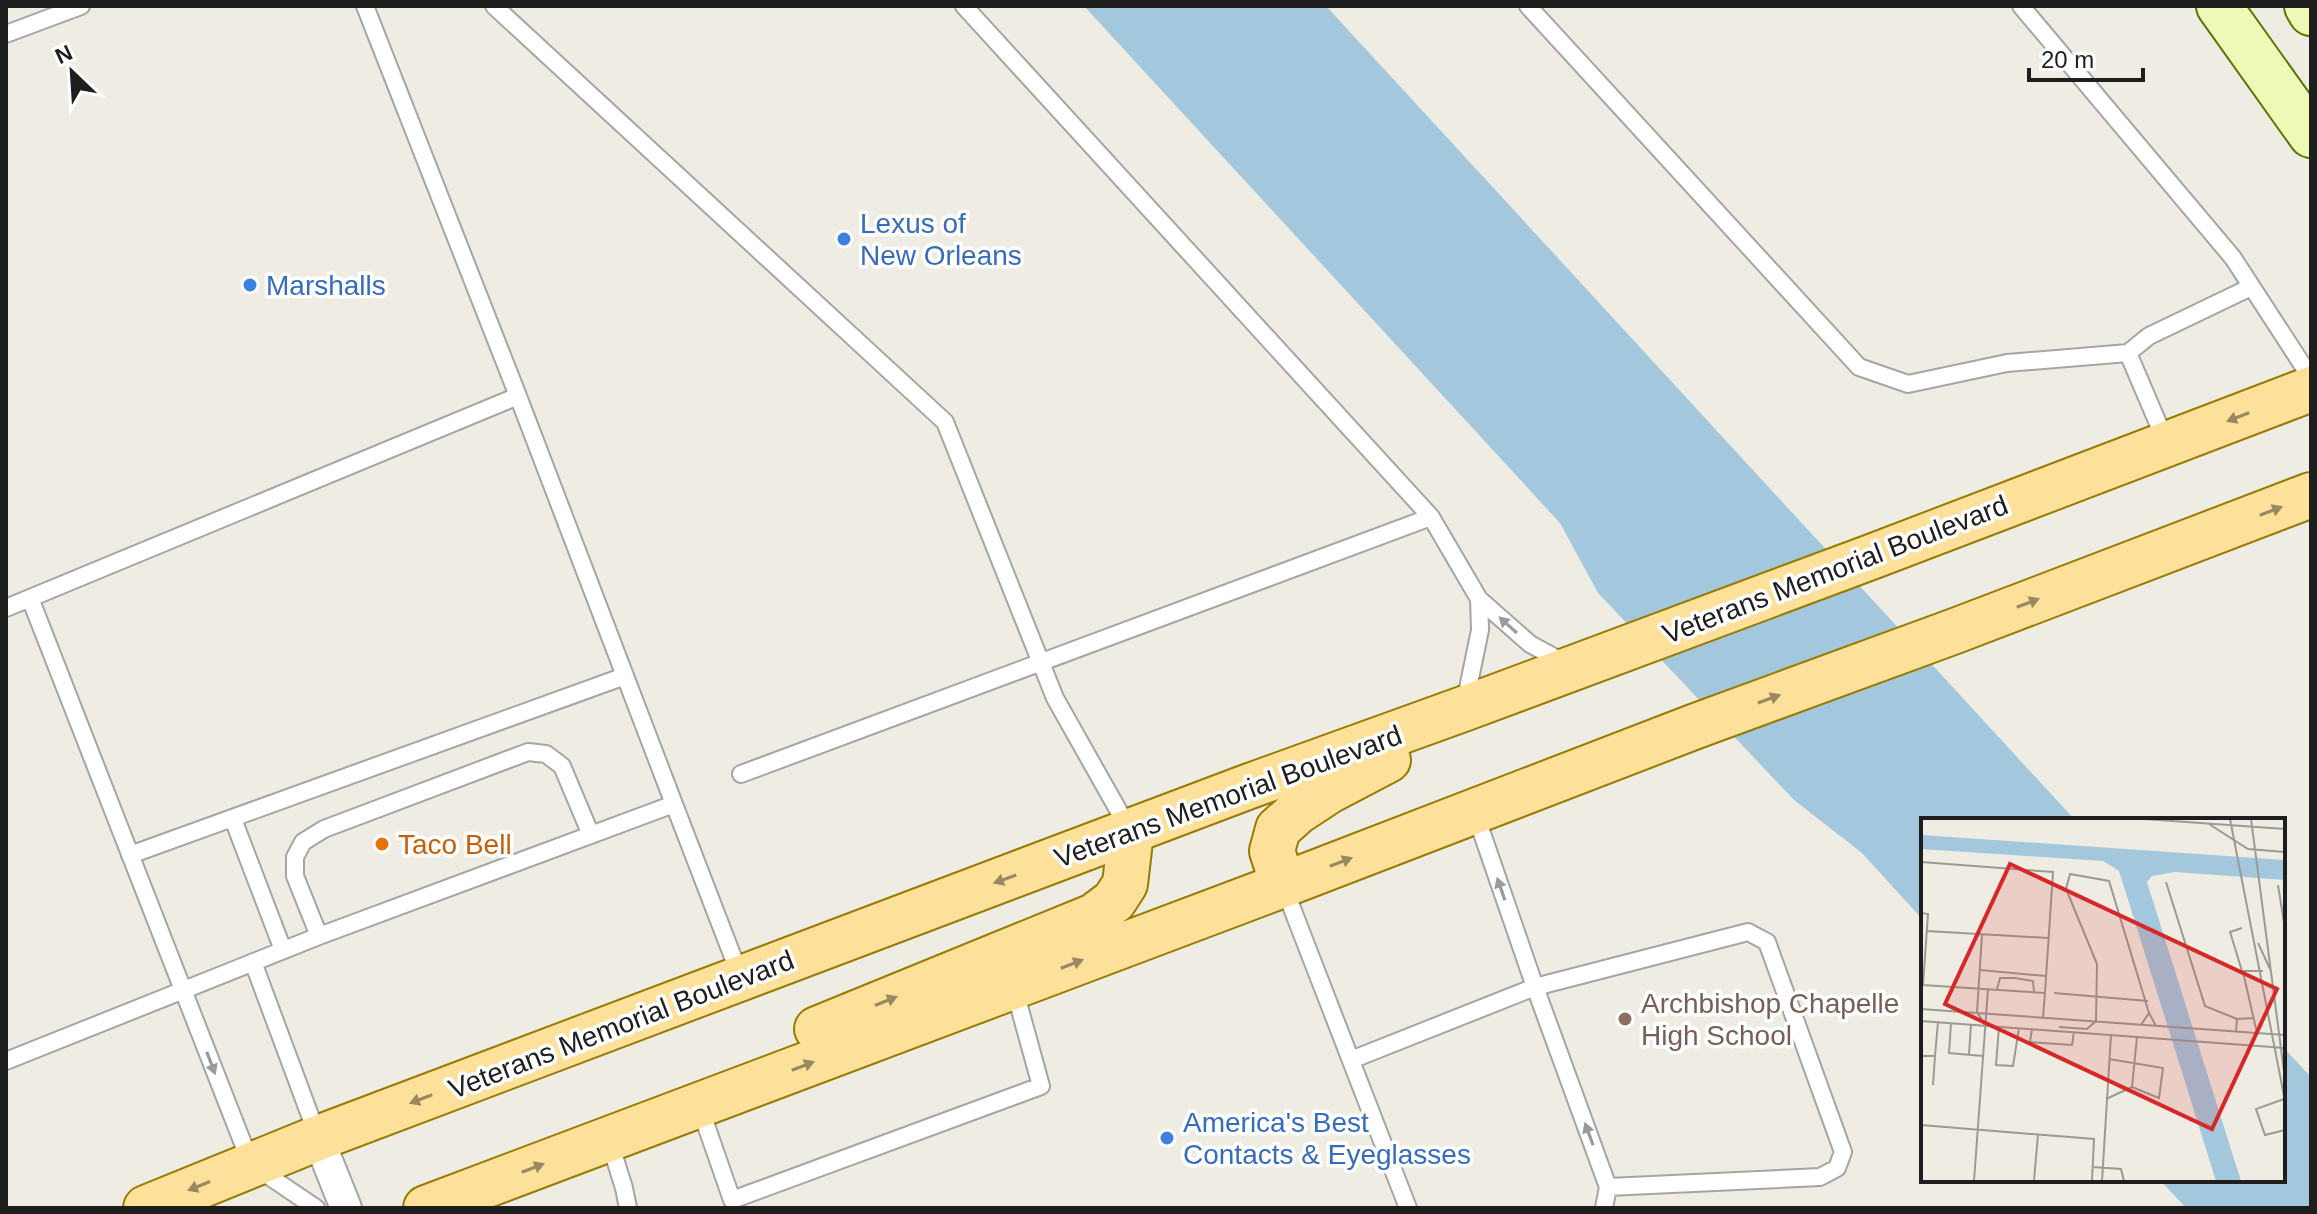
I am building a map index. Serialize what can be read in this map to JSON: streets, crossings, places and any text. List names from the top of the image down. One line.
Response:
{"streets":{"main road":["Veterans Memorial Boulevard"]},"places":["Lexus of New Orleans","Marshalls","Taco Bell","Archbishop Chapelle High School","America's Best Contacts & Eyeglasses"],"scale_bar":"20 m","north":"top left"}
